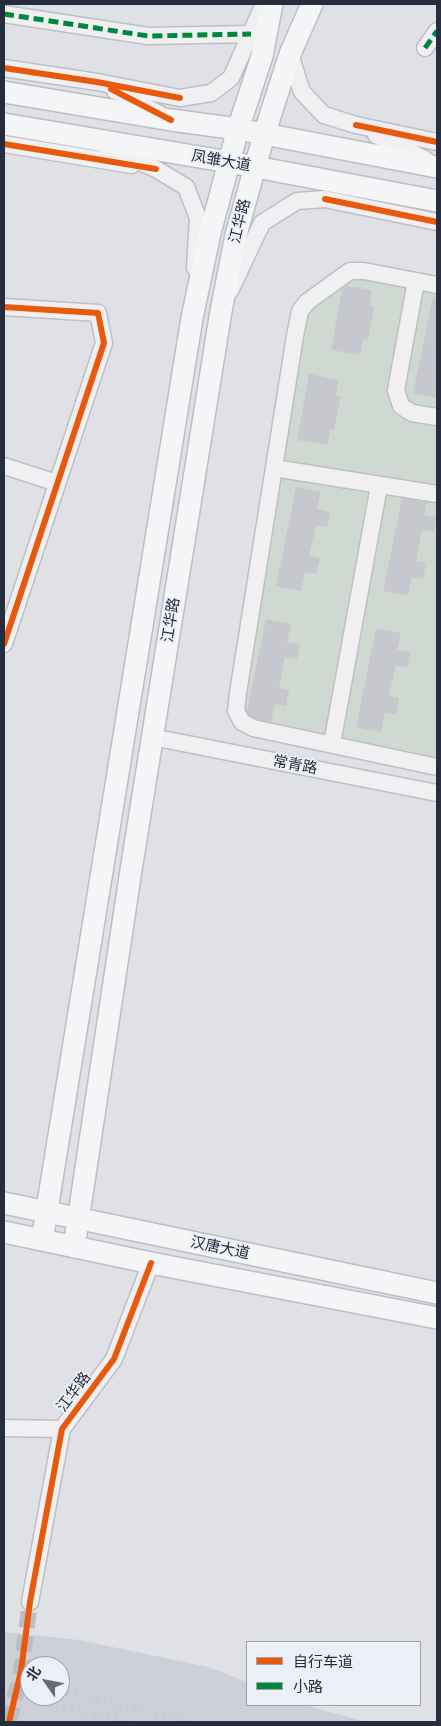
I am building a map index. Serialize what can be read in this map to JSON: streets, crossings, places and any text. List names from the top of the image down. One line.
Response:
{"streets":{"main road":["凤雏大道","江华路","汉唐大道"],"street":["常青路"]},"crossings":[["凤雏大道","江华路"],["江华路","常青路"],["江华路","汉唐大道"]],"legend":["自行车道","小路"],"north":"top left"}
